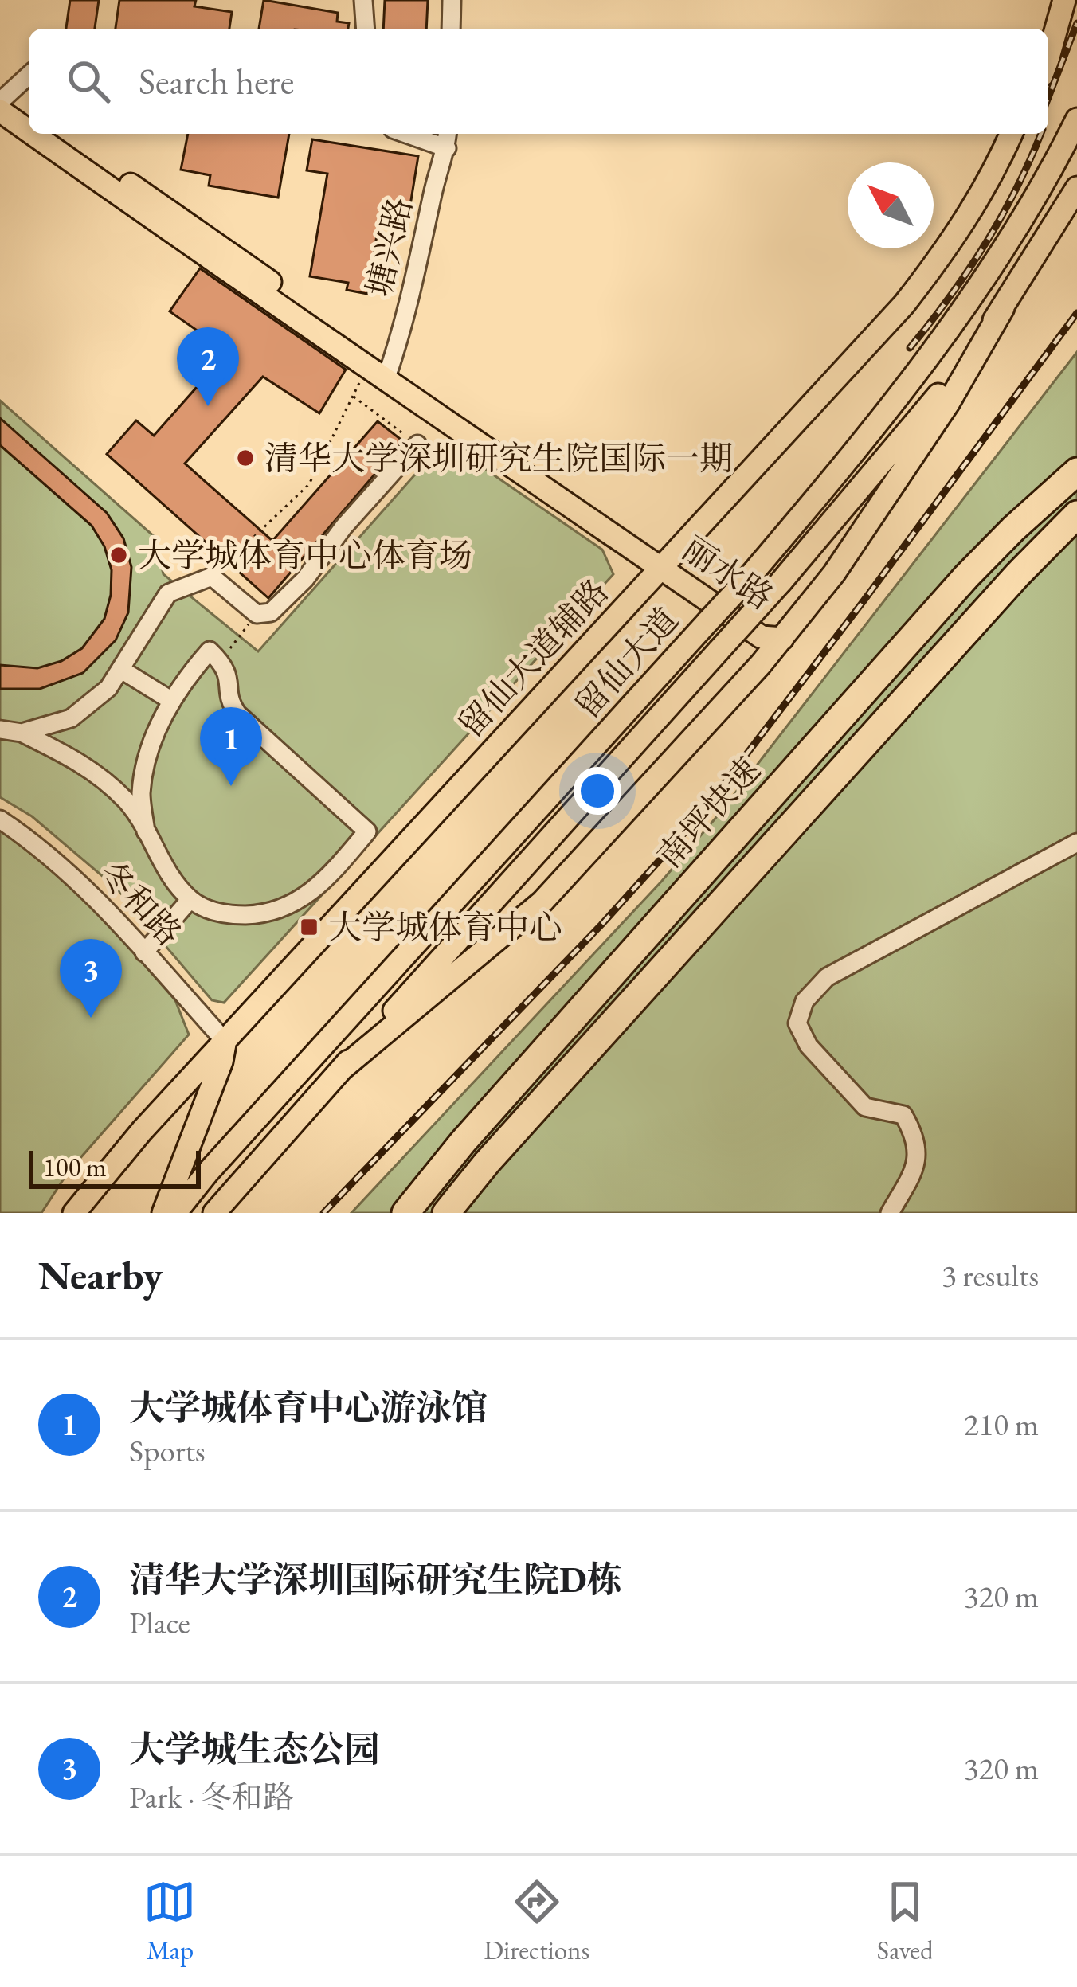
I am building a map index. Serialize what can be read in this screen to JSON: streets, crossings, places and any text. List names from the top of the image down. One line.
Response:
{"streets":{"highway":["南坪快速"],"main road":["丽水路","留仙大道辅路","留仙大道"],"street":["塘兴路","冬和路"]},"crossings":[["塘兴路","丽水路"],["丽水路","留仙大道辅路"],["留仙大道辅路","冬和路"]],"places":{"other":["清华大学深圳研究生院国际一期","大学城体育中心体育场"],"transit":["大学城体育中心"]},"scale_bar":"100 m","north":"top left","page":{"search":"Search here","pins":["2","1","3"],"scale":"100 m","heading":["Nearby","3 results"],"list":[{"mark":"1","name":"大学城体育中心游泳馆","note":"Sports","value":"210 m"},{"mark":"2","name":"清华大学深圳国际研究生院D栋","note":"Place","value":"320 m"},{"mark":"3","name":"大学城生态公园","note":"Park · 冬和路","value":"320 m"}],"nav":["Map","Directions","Saved"]}}
